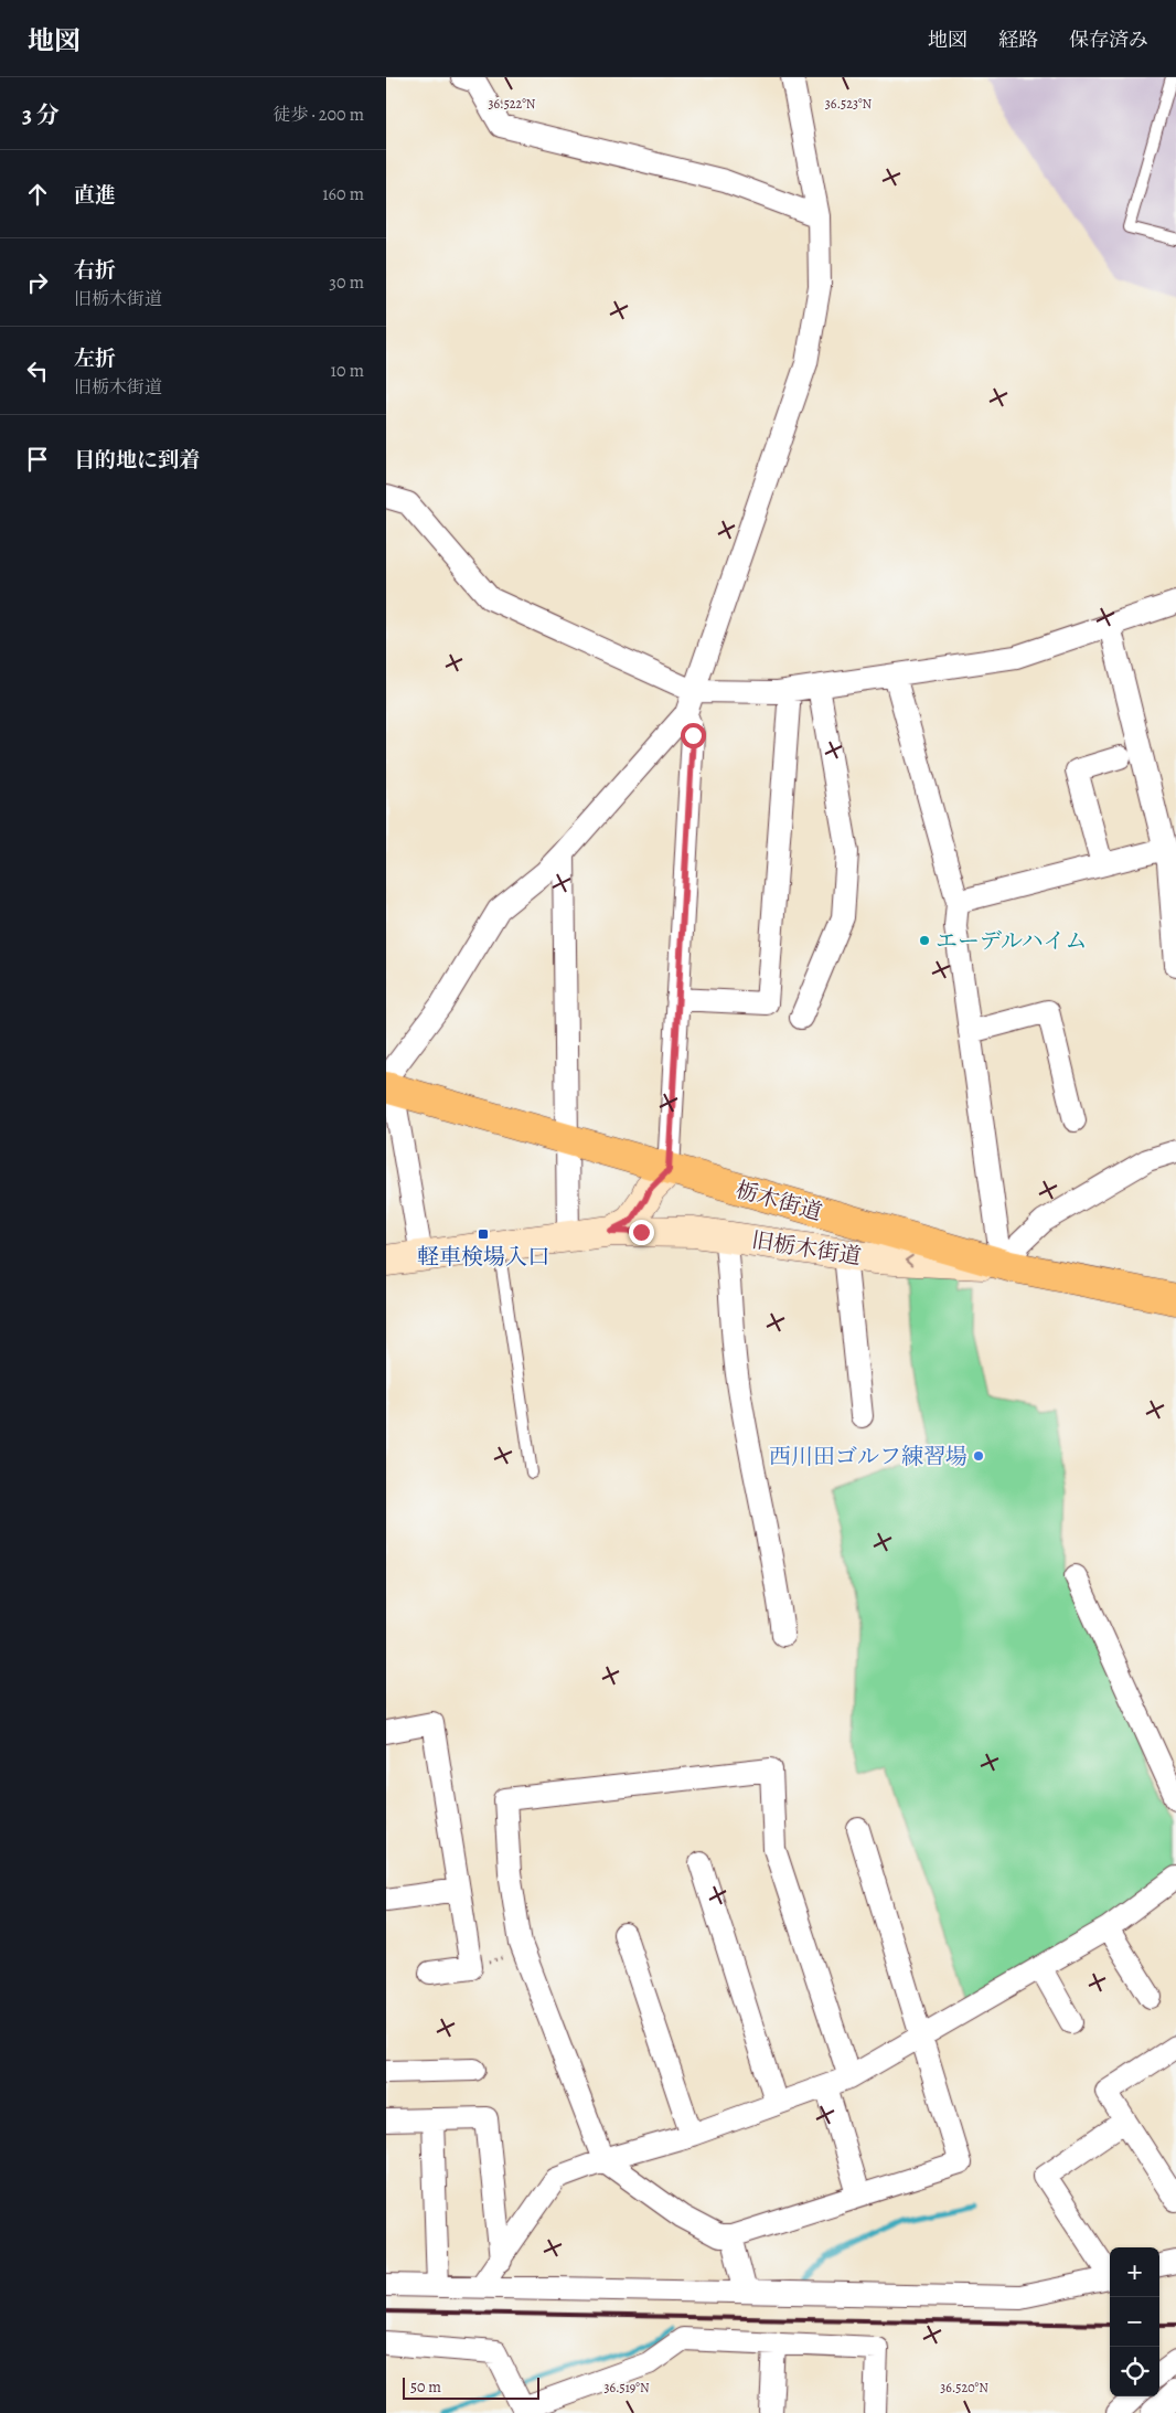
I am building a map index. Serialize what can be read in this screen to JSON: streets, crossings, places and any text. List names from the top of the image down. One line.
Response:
{"streets":{"main road":["栃木街道","旧栃木街道"]},"crossings":[["栃木街道","旧栃木街道"]],"places":{"other":["エーデルハイム","西川田ゴルフ練習場"],"transit":["軽車検場入口"]},"scale_bar":"50 m","page":{"header":"地図","nav":["地図","経路","保存済み"],"heading":["3 分","徒歩 · 200 m"],"list":[["直進","160 m"],["右折","旧栃木街道","30 m"],["左折","旧栃木街道","10 m"],"目的地に到着"],"map_buttons":["+","−"],"scale":"50 m"},"coordinates":["36.522°N","36.523°N","36.519°N","36.520°N"]}
